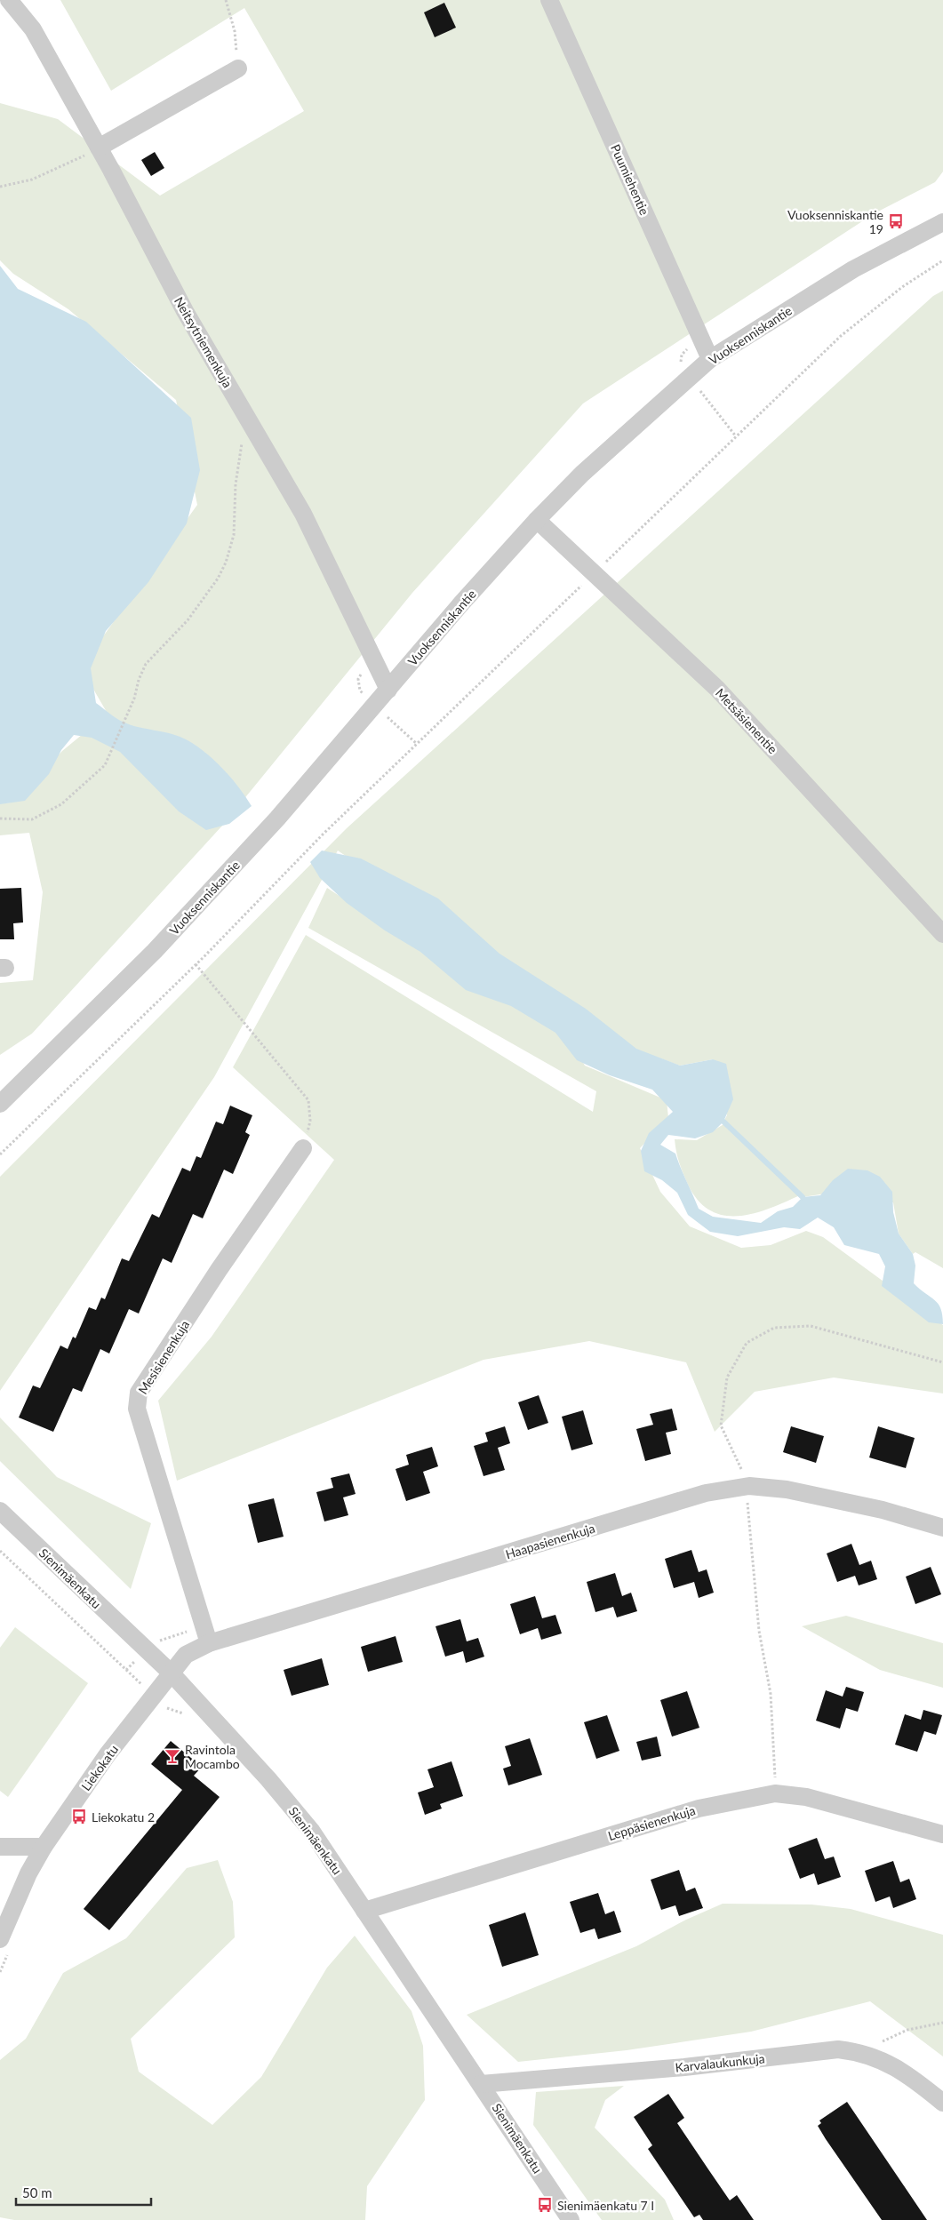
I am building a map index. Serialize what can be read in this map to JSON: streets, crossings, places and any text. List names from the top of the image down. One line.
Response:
{"streets":{"street":["Puumiehentie","Vuoksenniskantie","Neitsytniemenkuja","Metsäsienentie","Mesisienenkuja","Haapasienenkuja","Sienimäenkatu","Liekokatu","Leppäsienenkuja","Karvalaukunkuja"]},"crossings":[["Puumiehentie","Vuoksenniskantie"],["Vuoksenniskantie","Neitsytniemenkuja"],["Vuoksenniskantie","Metsäsienentie"],["Mesisienenkuja","Haapasienenkuja"],["Haapasienenkuja","Sienimäenkatu"],["Haapasienenkuja","Liekokatu"],["Sienimäenkatu","Liekokatu"],["Sienimäenkatu","Leppäsienenkuja"],["Sienimäenkatu","Karvalaukunkuja"]],"places":{"bus stop":["Vuoksenniskantie 19","Liekokatu 2","Sienimäenkatu 7 I"],"bar":["Ravintola Mocambo"]},"scale_bar":"50 m"}
